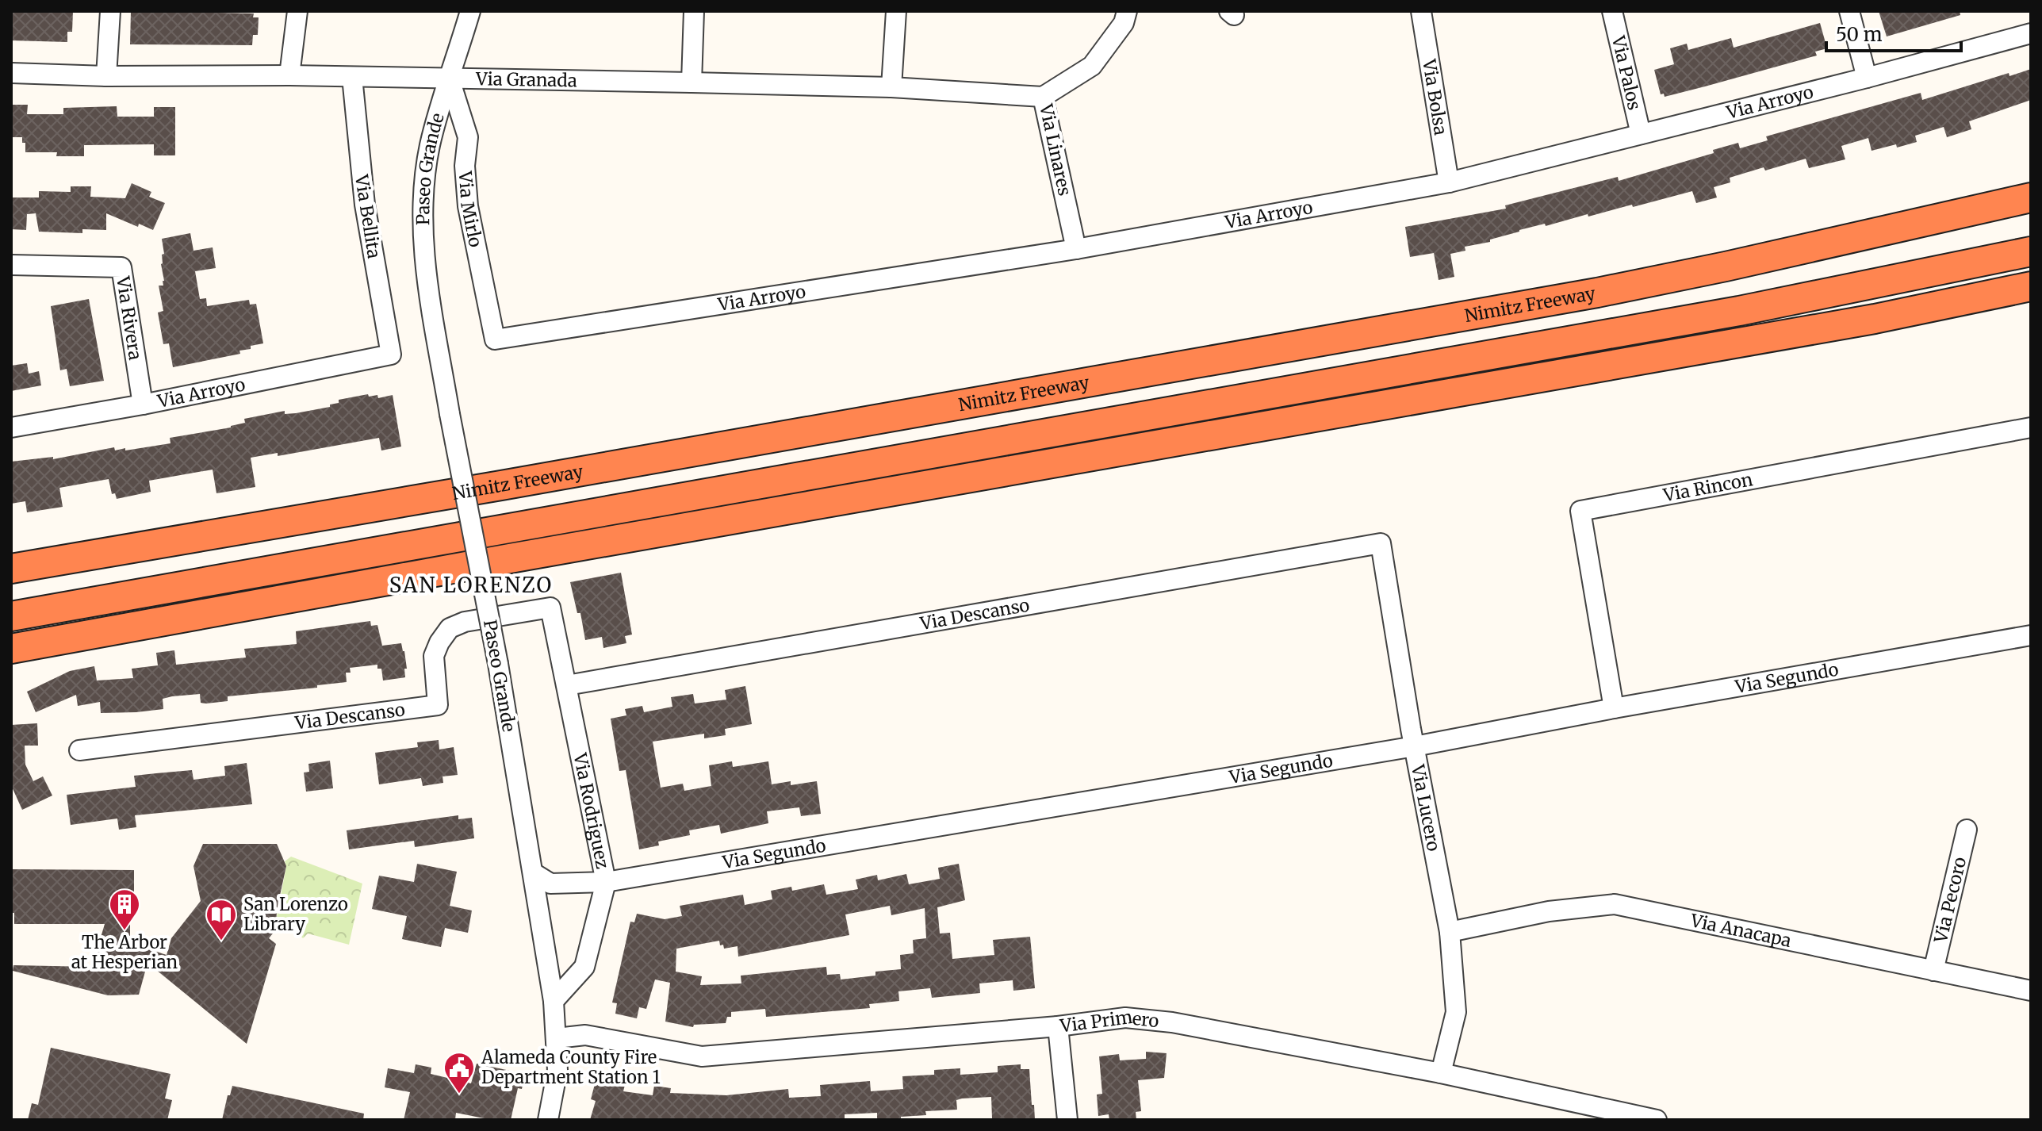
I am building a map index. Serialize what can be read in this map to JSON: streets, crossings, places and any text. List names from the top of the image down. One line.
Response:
{"streets":{"highway":["Nimitz Freeway"],"street":["Via Palos","Via Granada","Via Bolsa","Via Arroyo","Via Linares","Paseo Grande","Via Mirlo","Via Bellita","Via Rivera","Via Rincon","Via Descanso","Via Segundo","Via Lucero","Via Rodriguez","Via Pecoro","Via Anacapa","Via Primero"]},"crossings":[["Via Palos","Via Arroyo"],["Via Granada","Via Linares"],["Via Granada","Paseo Grande"],["Via Granada","Via Mirlo"],["Via Granada","Via Bellita"],["Via Bolsa","Via Arroyo"],["Via Arroyo","Via Linares"],["Via Arroyo","Via Mirlo"],["Via Arroyo","Via Bellita"],["Via Arroyo","Via Rivera"],["Paseo Grande","Via Mirlo"],["Paseo Grande","Via Segundo"],["Paseo Grande","Via Rodriguez"],["Paseo Grande","Via Primero"],["Via Rincon","Via Segundo"],["Via Descanso","Via Lucero"],["Via Descanso","Via Rodriguez"],["Via Segundo","Via Lucero"],["Via Segundo","Via Rodriguez"],["Via Lucero","Via Anacapa"],["Via Lucero","Via Primero"],["Via Pecoro","Via Anacapa"]],"districts":["SAN LORENZO"],"places":{"building":["The Arbor at Hesperian"],"library":["San Lorenzo Library"],"public building":["Alameda County Fire Department Station 1"]},"scale_bar":"50 m"}
